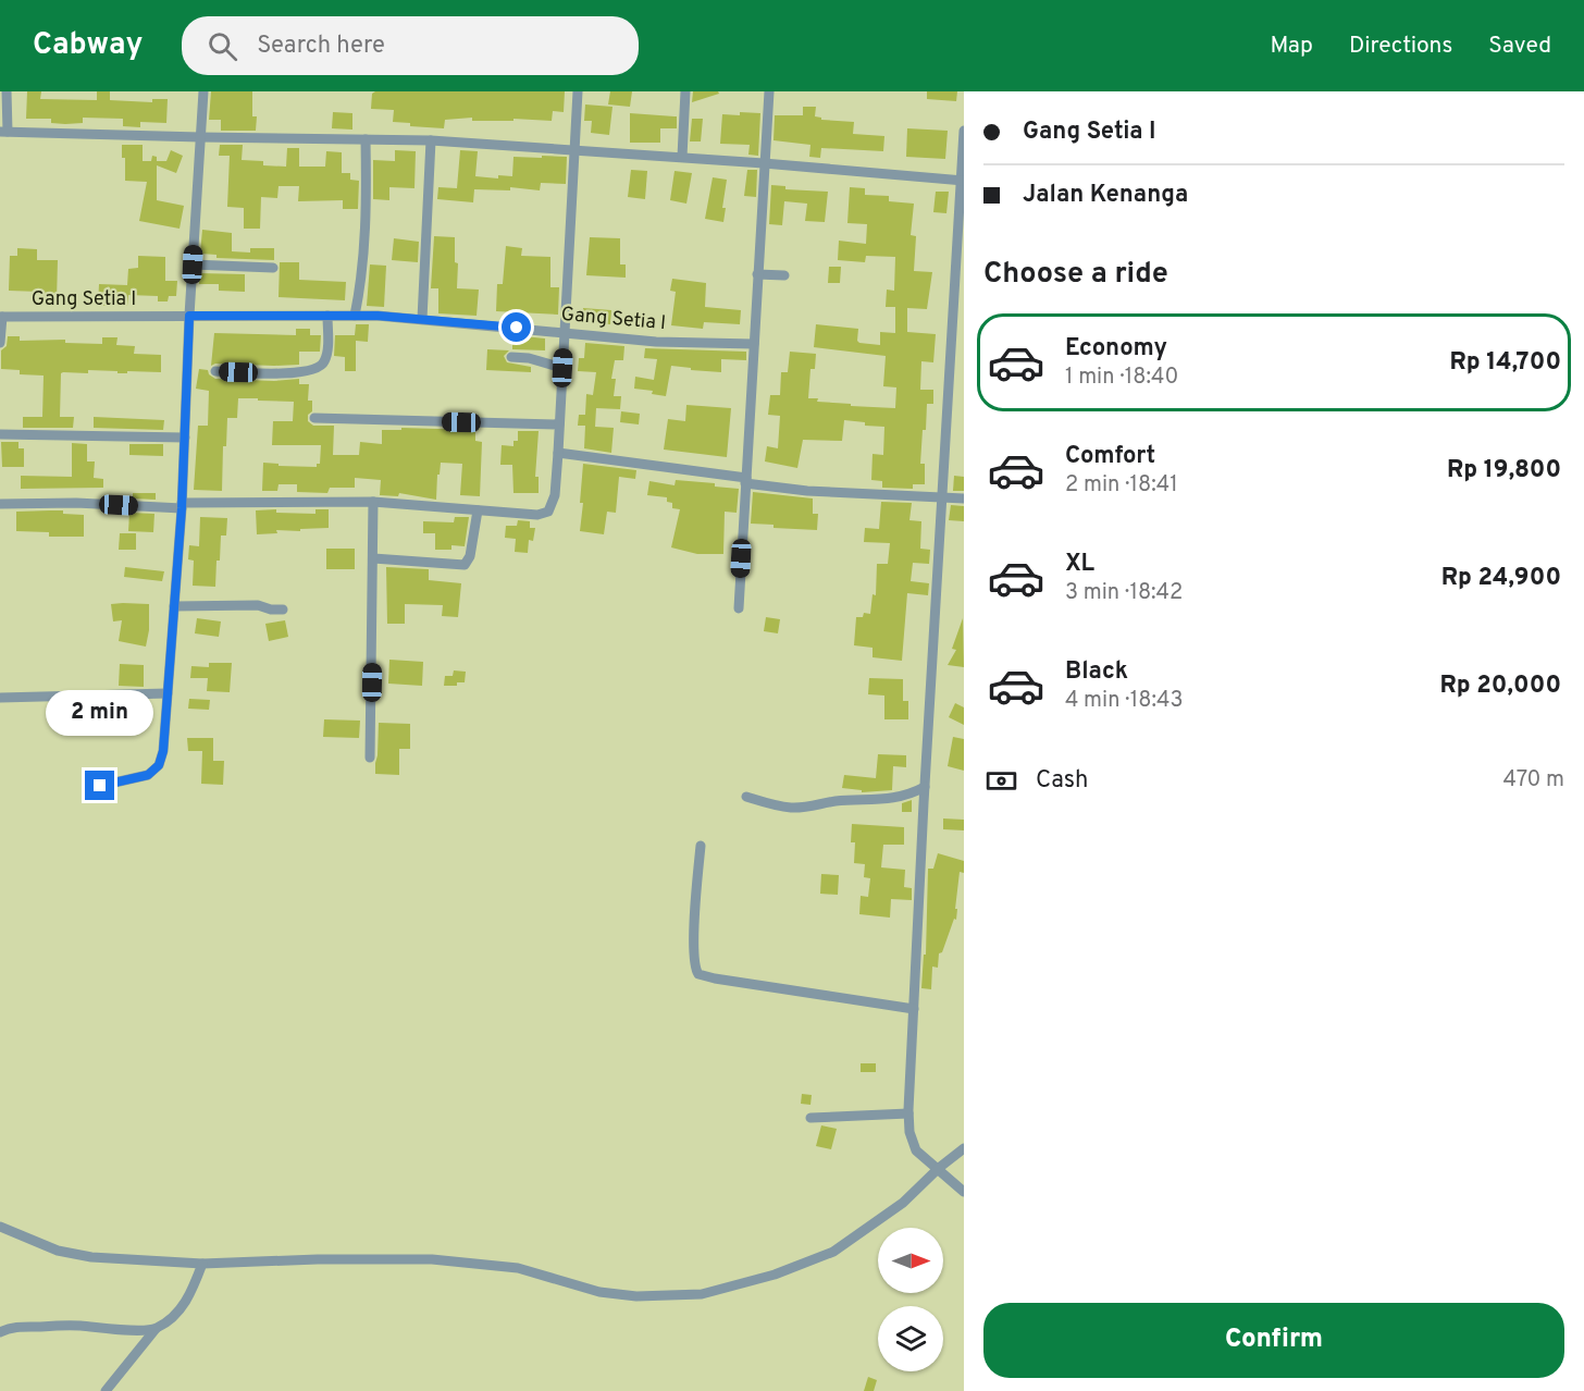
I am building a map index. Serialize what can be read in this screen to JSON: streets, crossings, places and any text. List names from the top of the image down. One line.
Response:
{"streets":{"street":["Gang Setia I"]},"north":"right","page":{"header":"Cabway","search":"Search here","nav":["Map","Directions","Saved"],"banner":["Gang Setia I","Jalan Kenanga"],"heading":"Choose a ride","list":[{"name":"Economy","note":"1 min · 18:40","value":"Rp 14,700"},{"name":"Comfort","note":"2 min · 18:41","value":"Rp 19,800"},{"name":"XL","note":"3 min · 18:42","value":"Rp 24,900"},{"name":"Black","note":"4 min · 18:43","value":"Rp 20,000"}],"bubble":"2 min","pay":["Cash","470 m"],"buttons":"Confirm"}}
